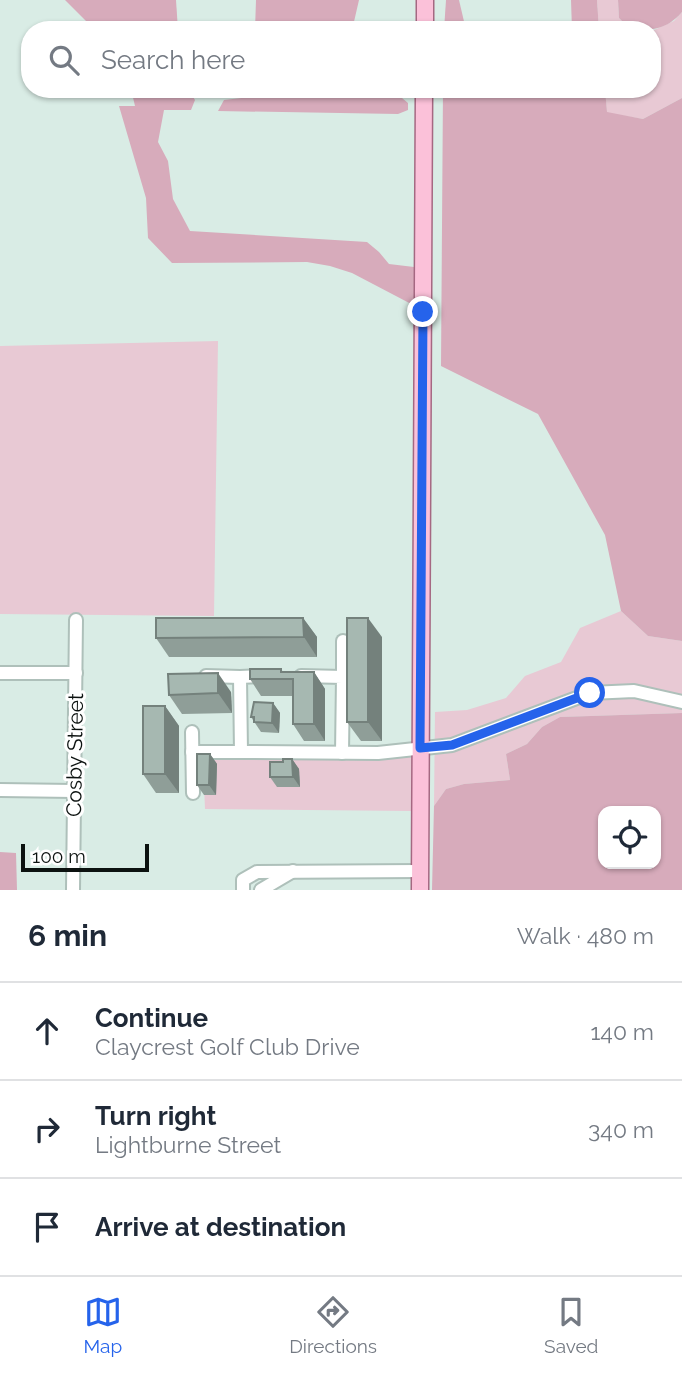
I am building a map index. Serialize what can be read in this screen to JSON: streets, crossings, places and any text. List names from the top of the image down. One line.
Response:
{"streets":{"street":["Cosby Street"]},"scale_bar":"100 m","page":{"search":"Search here","scale":"100 m","heading":["6 min","Walk · 480 m"],"list":[["Continue","Claycrest Golf Club Drive","140 m"],["Turn right","Lightburne Street","340 m"],"Arrive at destination"],"nav":["Map","Directions","Saved"]}}
